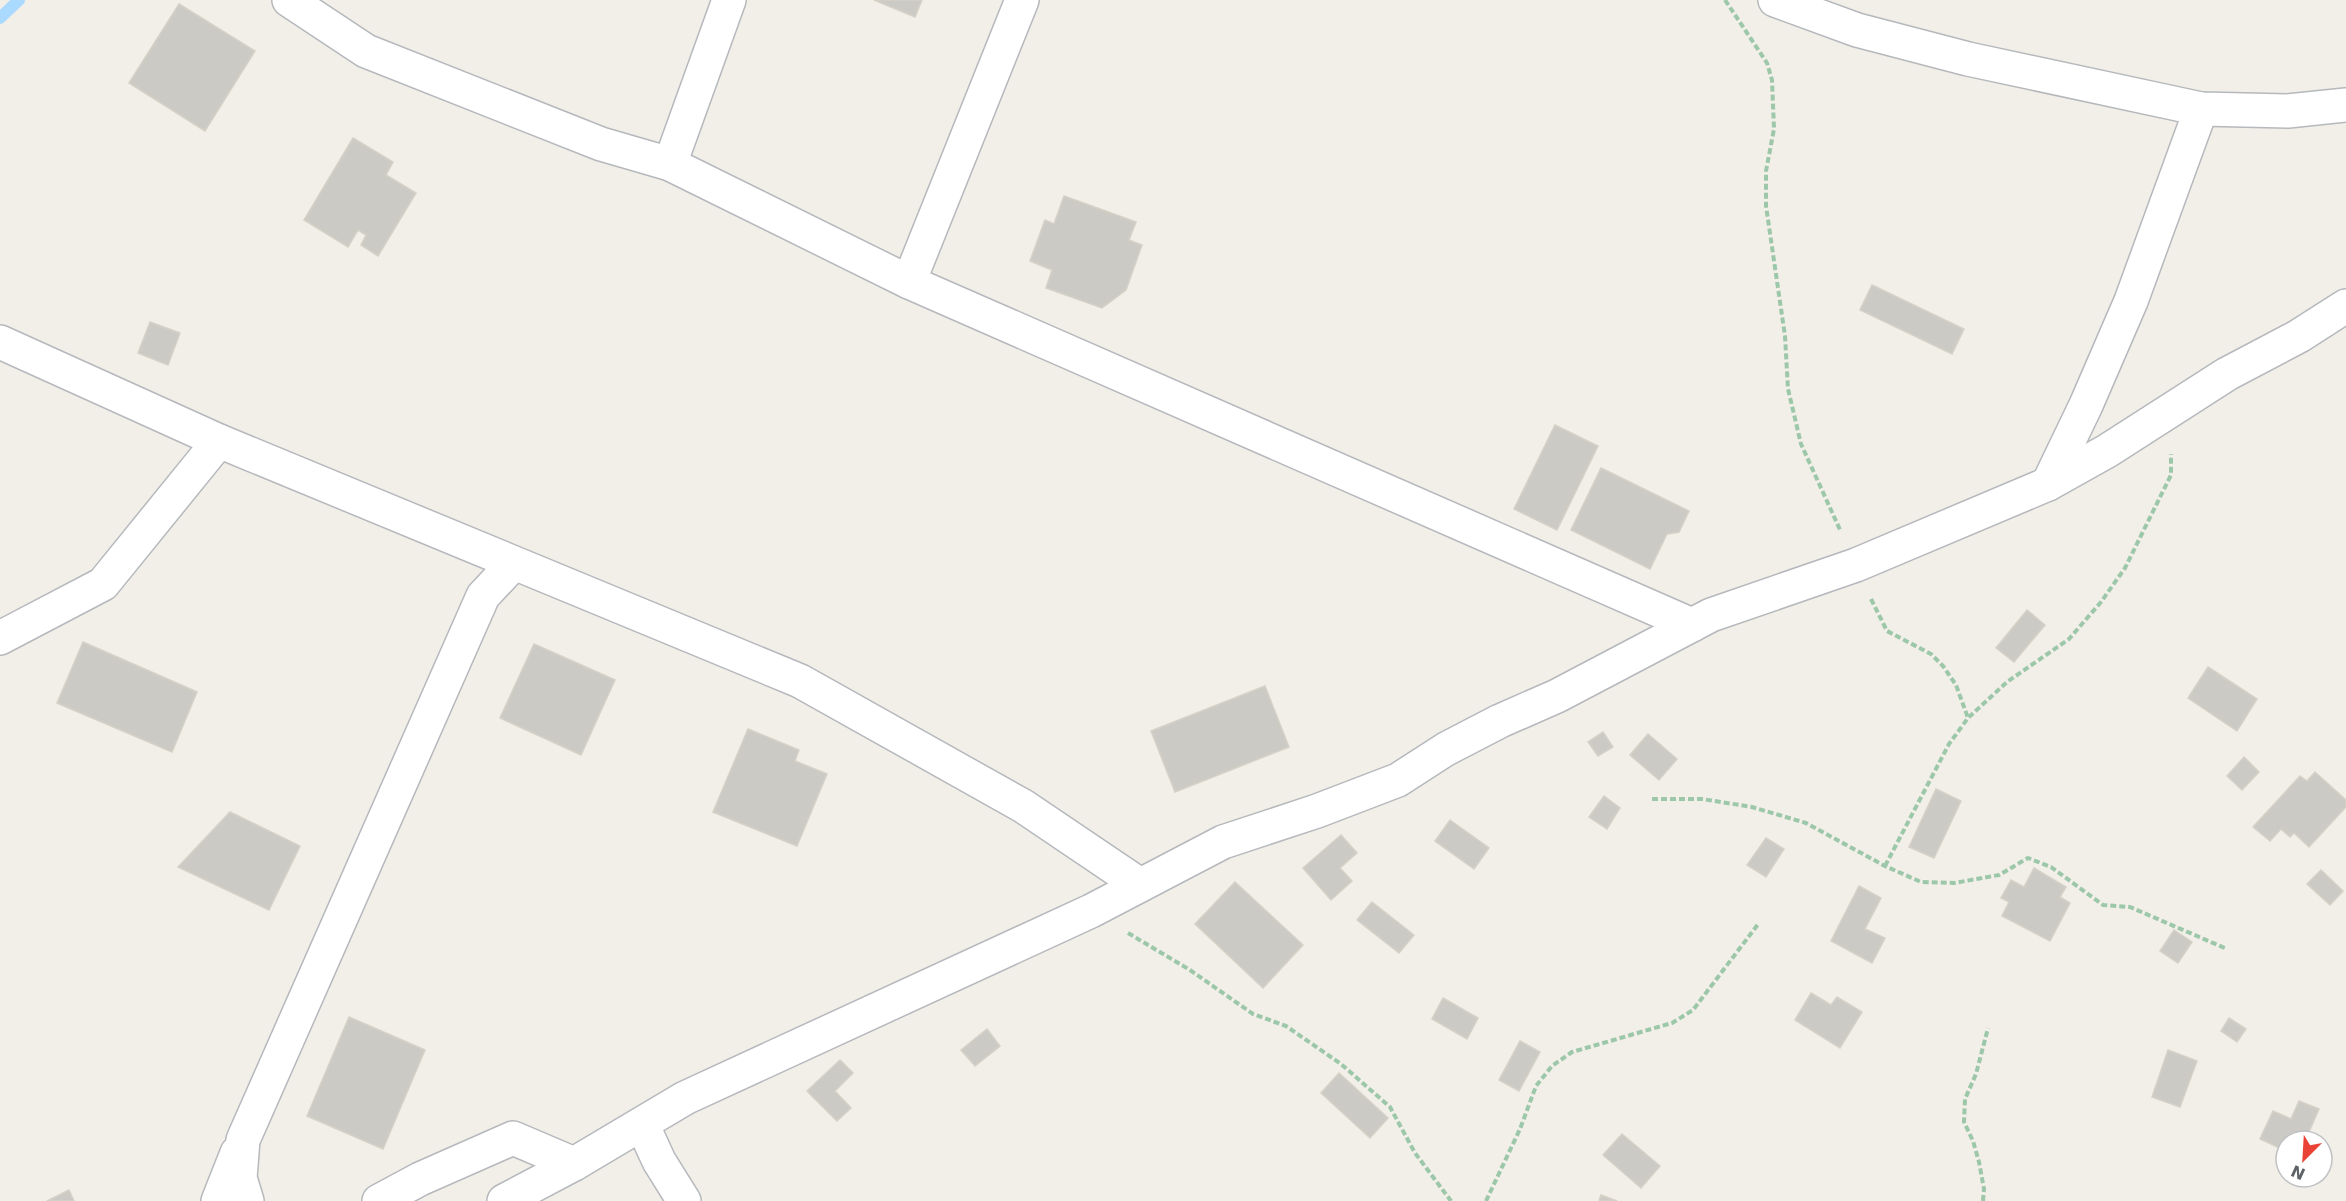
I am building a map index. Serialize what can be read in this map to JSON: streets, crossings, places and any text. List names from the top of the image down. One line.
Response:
{"north":"bottom left"}
